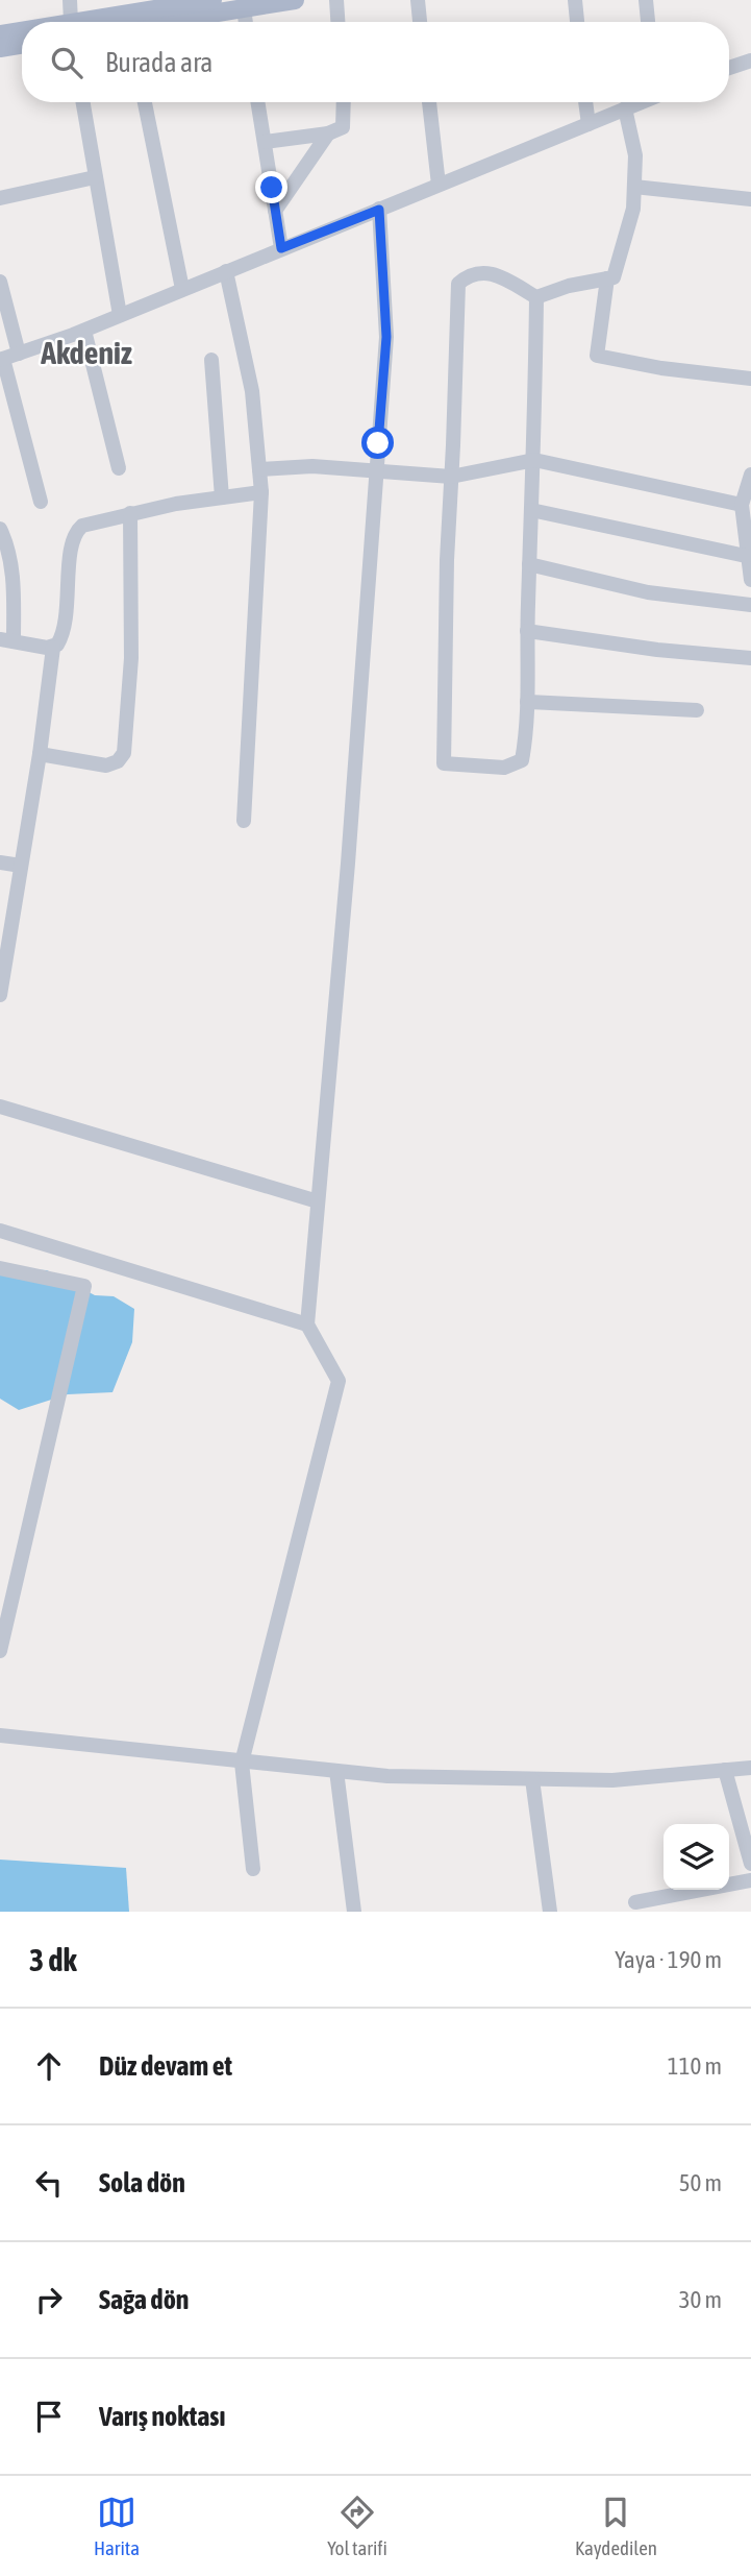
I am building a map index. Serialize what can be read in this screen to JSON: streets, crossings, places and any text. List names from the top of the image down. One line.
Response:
{"districts":["Akdeniz"],"page":{"search":"Burada ara","heading":["3 dk","Yaya · 190 m"],"list":[["Düz devam et","110 m"],["Sola dön","50 m"],["Sağa dön","30 m"],"Varış noktası"],"nav":["Harita","Yol tarifi","Kaydedilen"]}}
